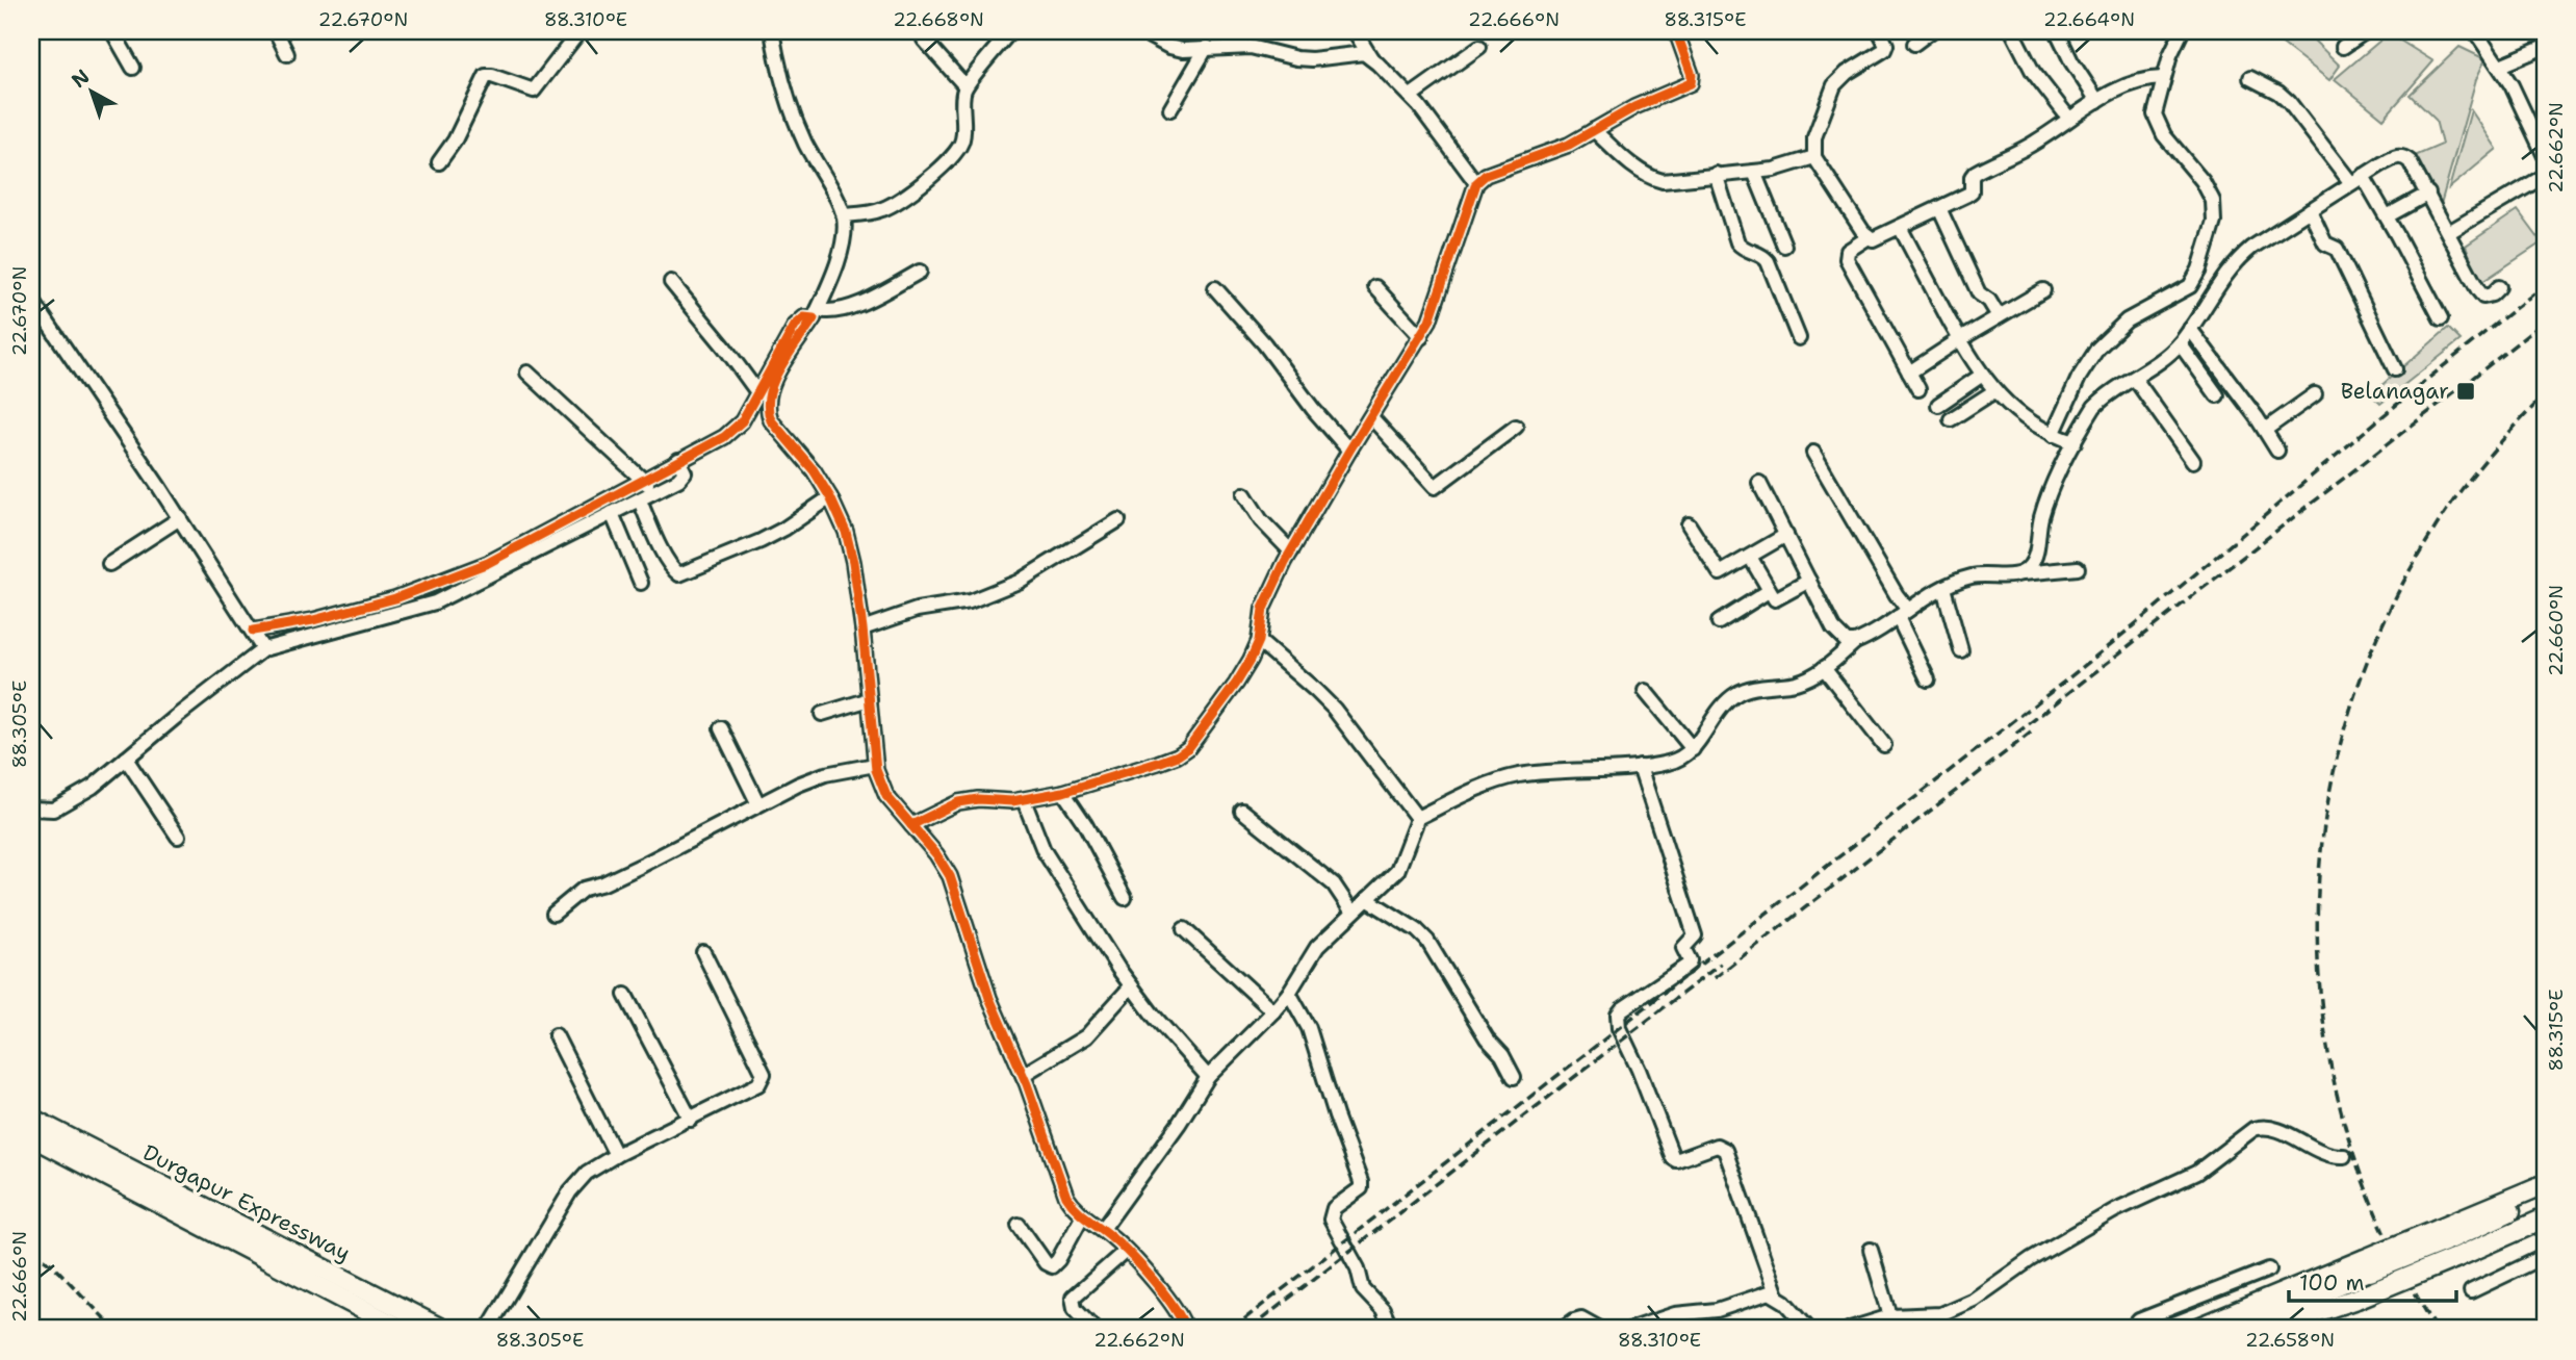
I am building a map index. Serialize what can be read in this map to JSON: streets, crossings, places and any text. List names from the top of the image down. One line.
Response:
{"streets":{"highway":["Durgapur Expressway"]},"places":{"transit":["Belanagar"]},"scale_bar":"100 m","north":"top left","coordinates":["22.670°N","88.310°E","22.668°N","22.666°N","88.315°E","22.664°N","22.662°N","22.660°N","88.305°E","22.658°N"]}
